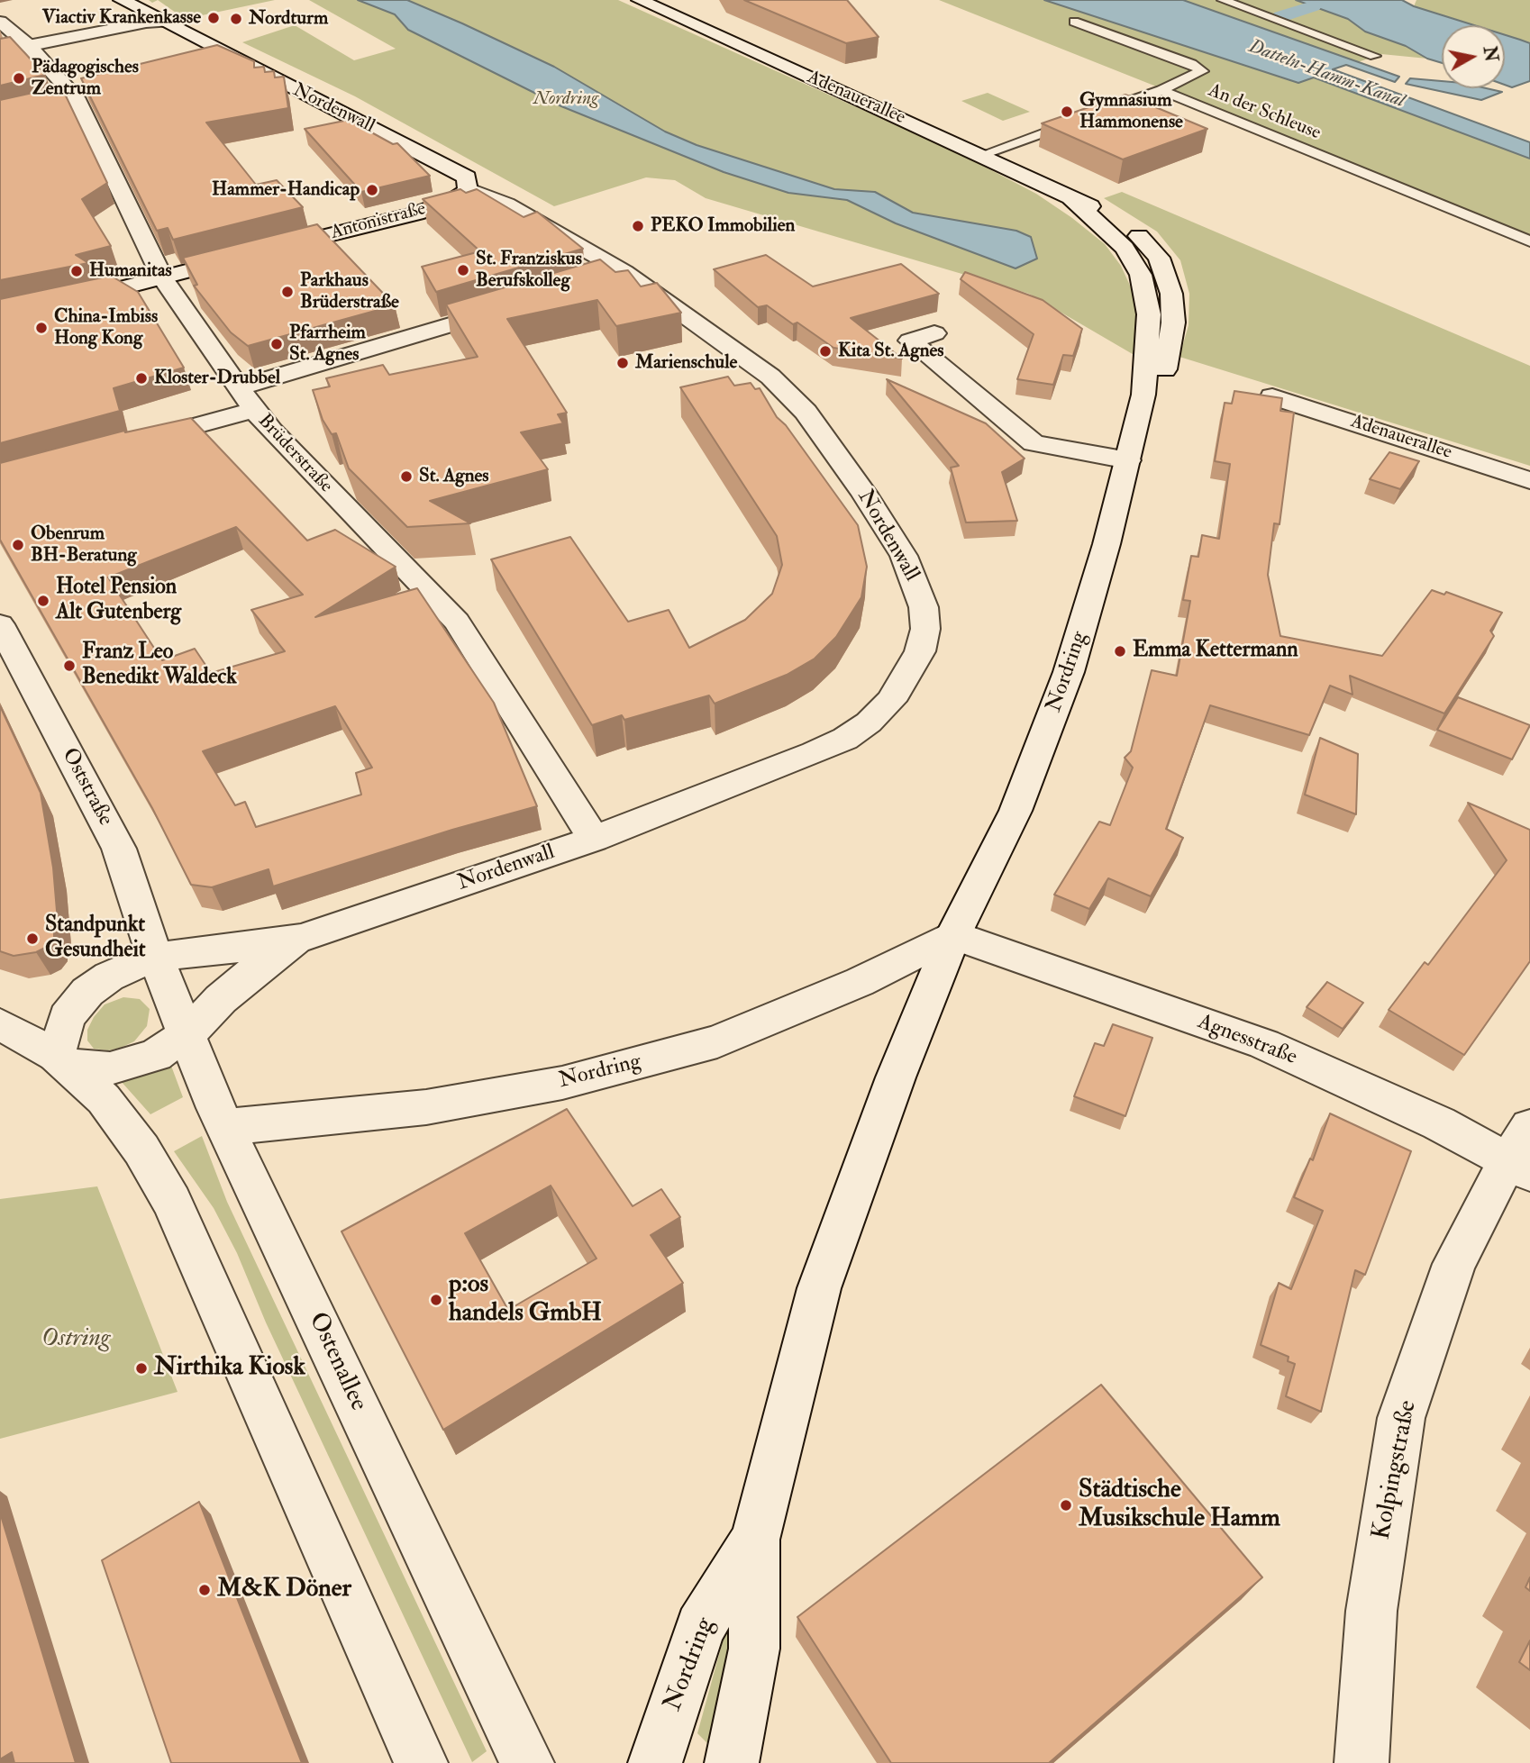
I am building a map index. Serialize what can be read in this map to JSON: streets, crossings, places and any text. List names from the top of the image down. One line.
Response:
{"streets":{"street":["Adenauerallee","Nordenwall","Antonistraße","Brüderstraße","Nordring","Oststraße","Agnesstraße","Ostenallee","Kolpingstraße"],"lane":["An der Schleuse"]},"crossings":[["Adenauerallee","Nordring"],["Nordenwall","Antonistraße"],["Nordenwall","Brüderstraße"],["Nordenwall","Oststraße"],["Nordenwall","Ostenallee"],["Antonistraße","Brüderstraße"],["Nordring","Agnesstraße"],["Nordring","Ostenallee"],["Oststraße","Ostenallee"],["Agnesstraße","Kolpingstraße"]],"water":["Datteln-Hamm-Kanal"],"parks":["Nordring","Ostring"],"places":["Viactiv Krankenkasse","Nordturm","Pädagogisches Zentrum","Gymnasium Hammonense","Hammer-Handicap","PEKO Immobilien","St. Franziskus Berufskolleg","Humanitas","Parkhaus Brüderstraße","China-Imbiss Hong Kong","Pfarrheim St. Agnes","Kita St. Agnes","Marienschule","Kloster-Drubbel","St. Agnes","Obenrum BH-Beratung","Hotel Pension Alt Gutenberg","Emma Kettermann","Franz Leo Benedikt Waldeck","Standpunkt Gesundheit","p:os handels GmbH","Nirthika Kiosk","Städtische Musikschule Hamm","M&K Döner"],"north":"right"}
